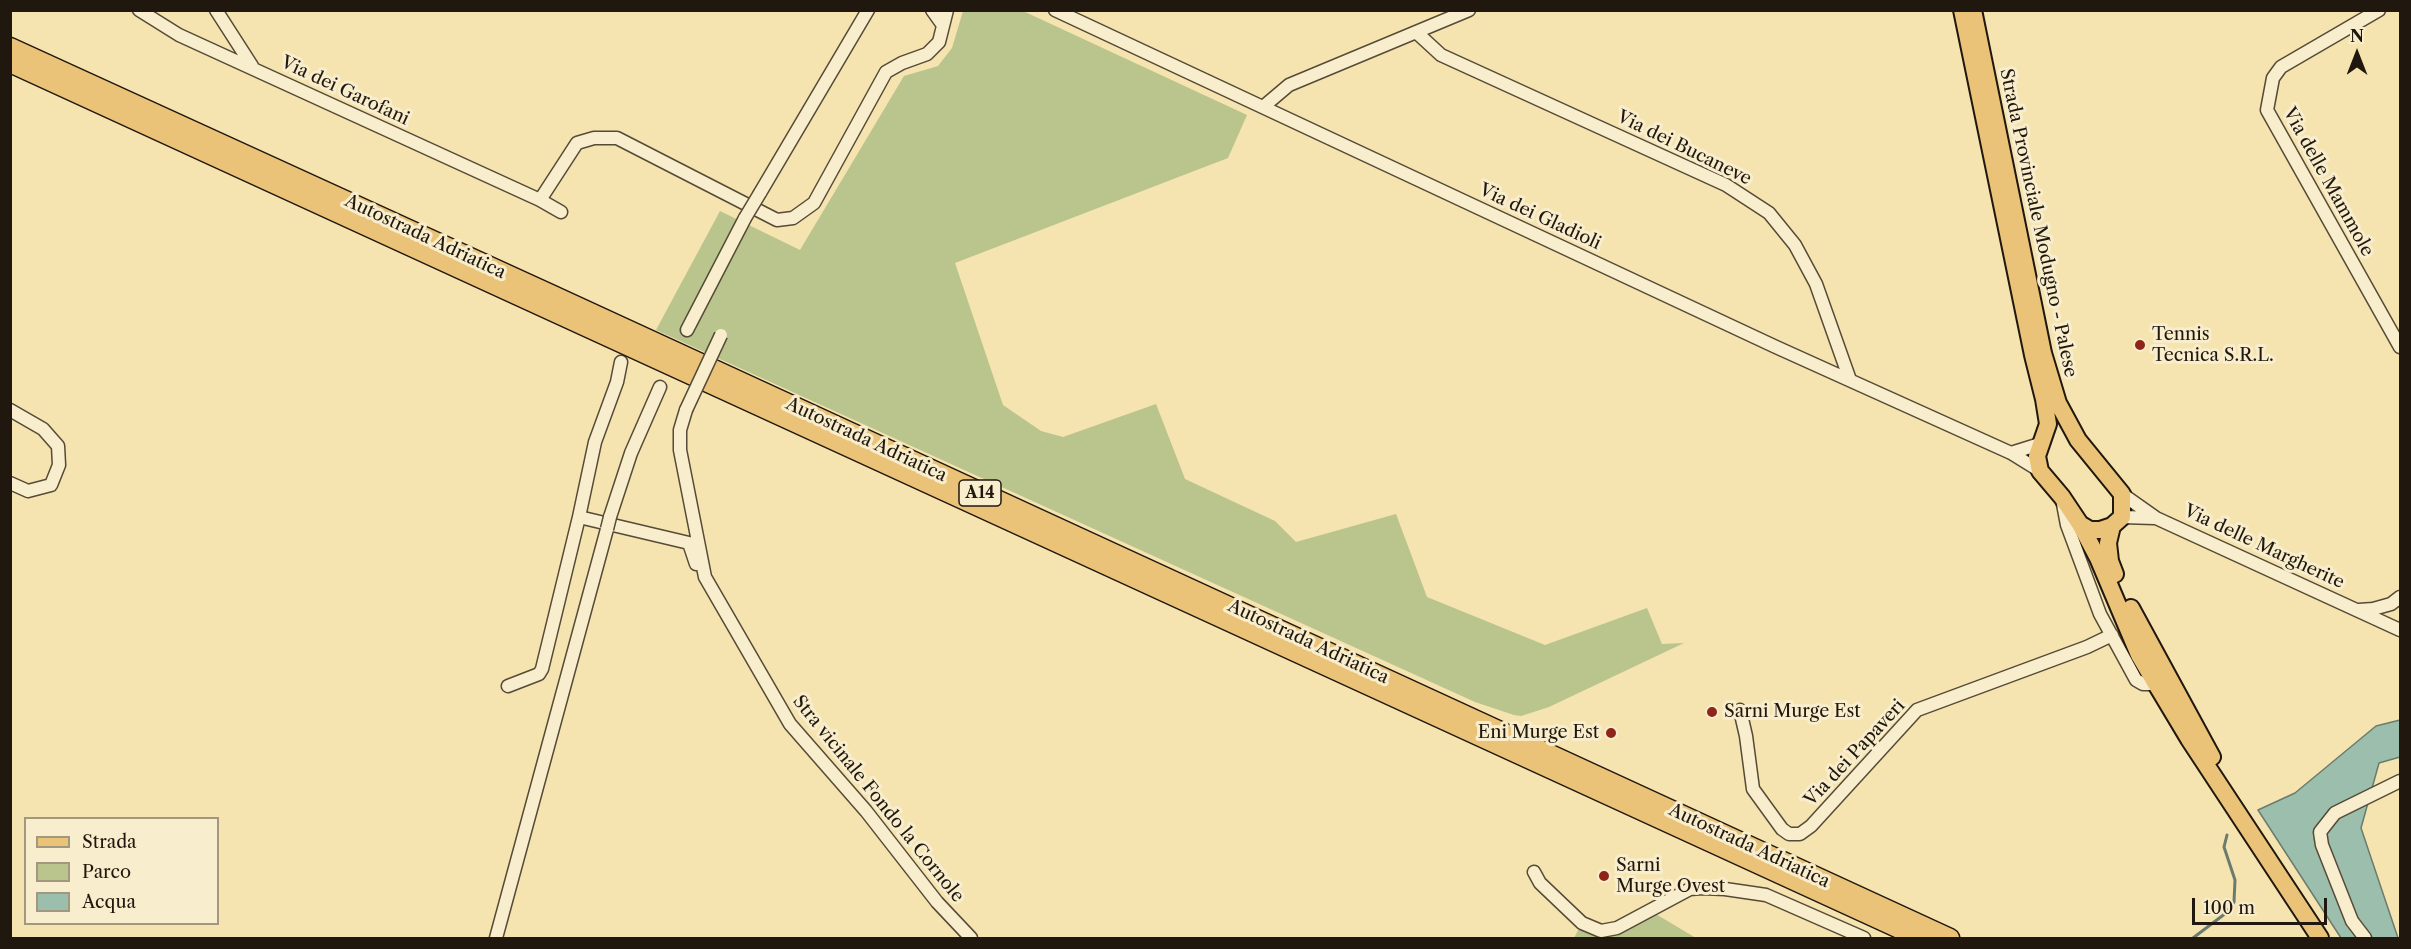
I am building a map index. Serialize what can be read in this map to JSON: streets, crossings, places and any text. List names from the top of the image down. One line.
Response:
{"streets":{"highway":["Autostrada Adriatica","A14"],"main road":["Strada Provinciale Modugno - Palese"],"street":["Via dei Garofani","Via dei Bucaneve","Via delle Mammole","Via dei Gladioli","Via delle Margherite","Via dei Papaveri","Stra vicinale Fondo la Cornole"]},"crossings":[["Via dei Bucaneve","Via dei Gladioli"],["Via dei Gladioli","Strada Provinciale Modugno - Palese"]],"places":["Tennis Tecnica S.R.L.","Sarni Murge Est","Eni Murge Est","Sarni Murge Ovest"],"legend":["Strada","Parco","Acqua"],"scale_bar":"100 m","north":"top"}
